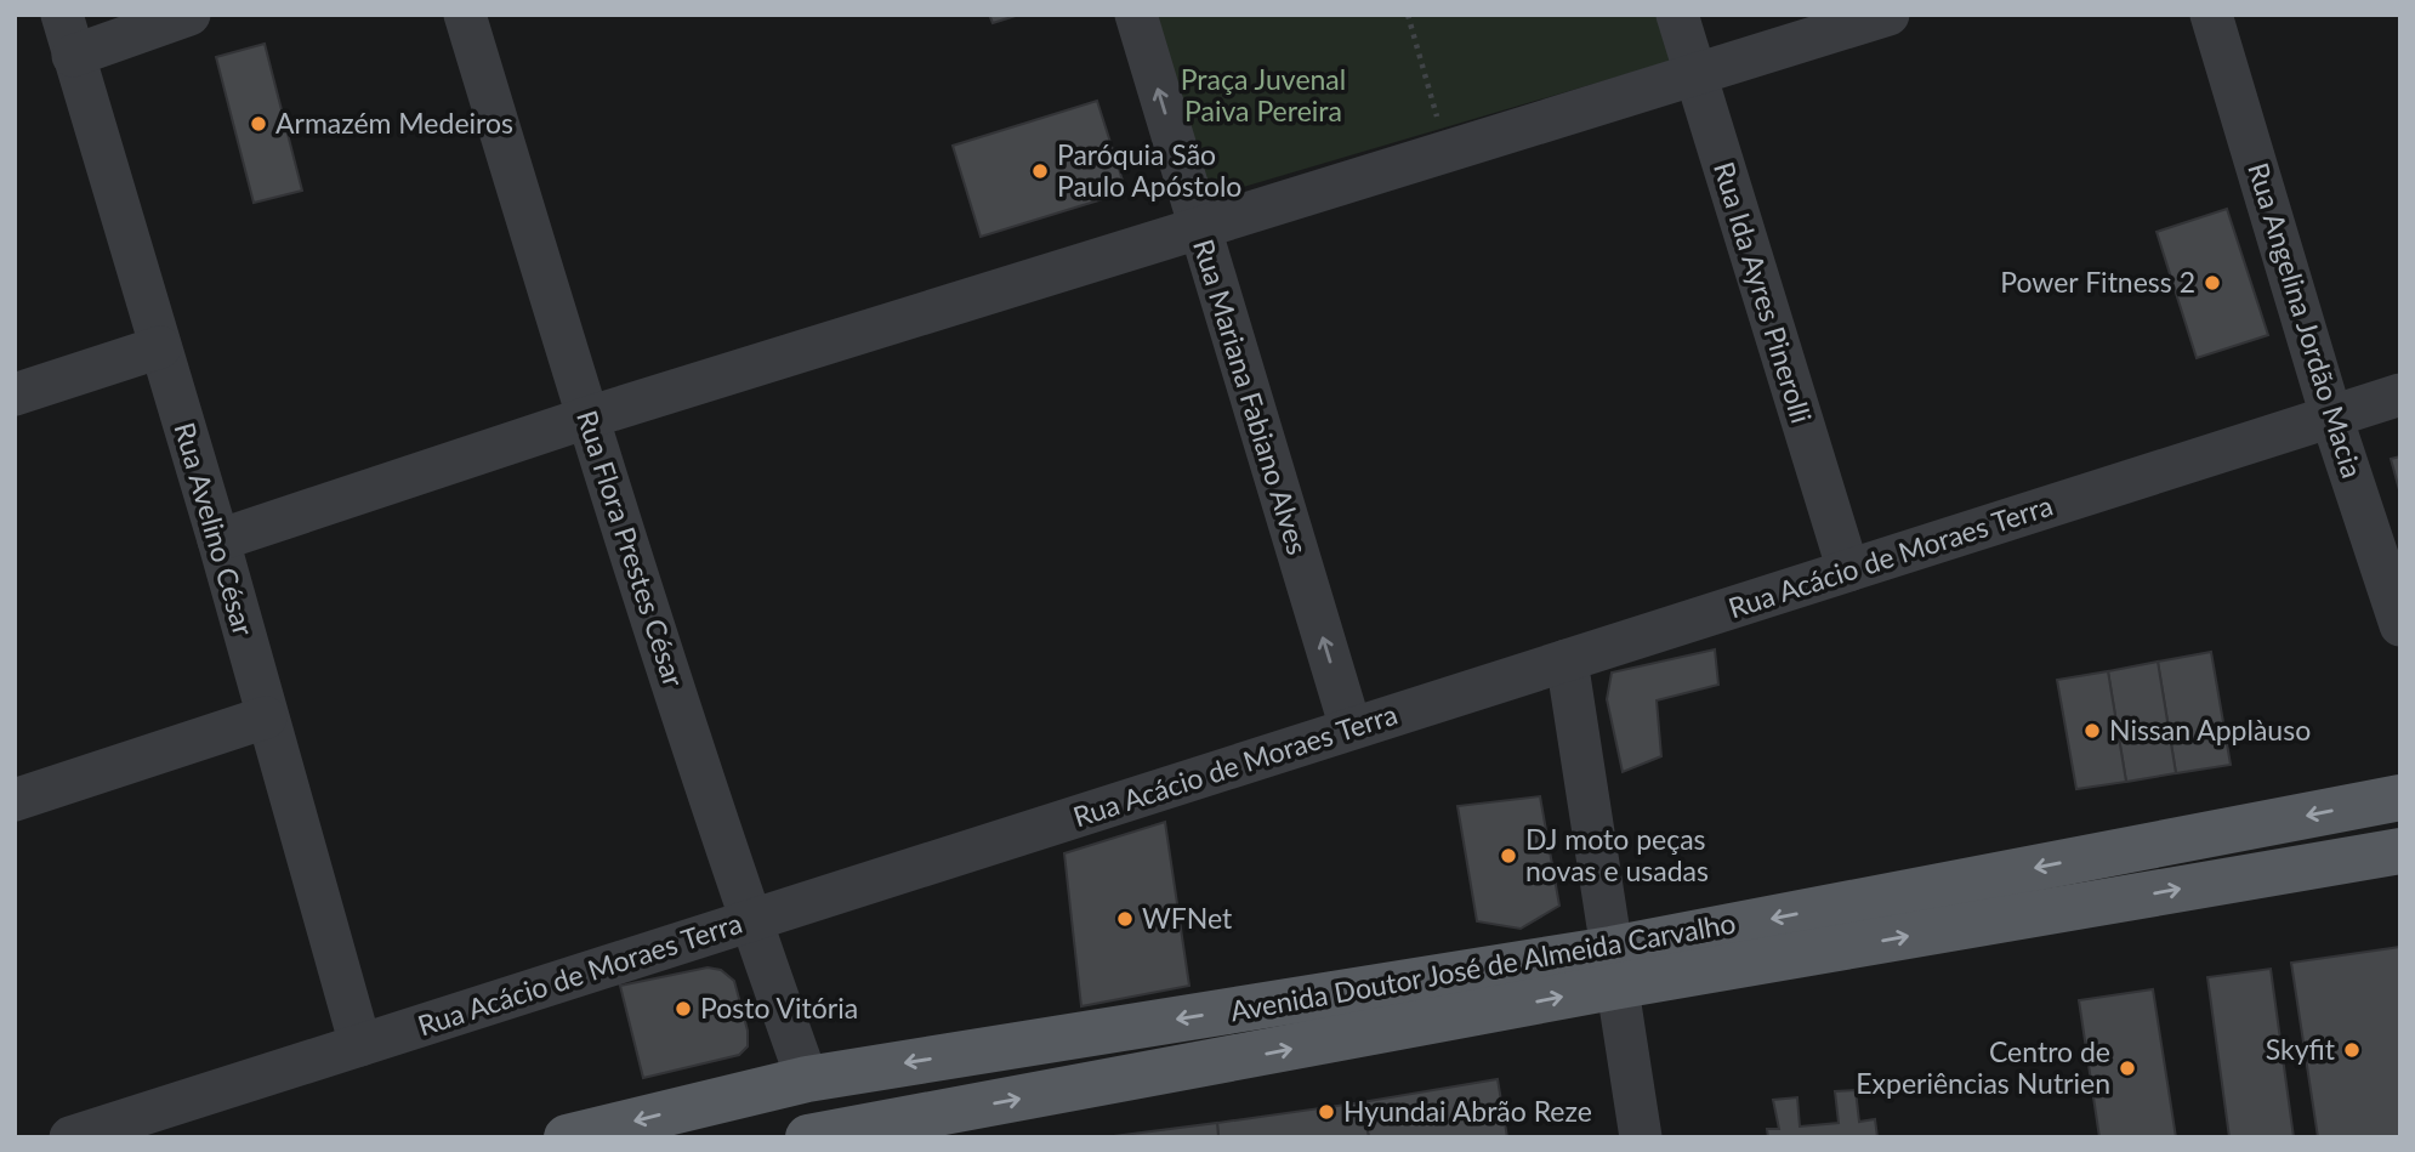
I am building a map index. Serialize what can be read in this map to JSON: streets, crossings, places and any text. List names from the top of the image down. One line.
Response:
{"streets":{"main road":["Avenida Doutor José de Almeida Carvalho"],"street":["Rua Ida Ayres Pinerolli","Rua Angelina Jordão Macia","Rua Mariana Fabiano Alves","Rua Avelino César","Rua Flora Prestes César","Rua Acácio de Moraes Terra"]},"crossings":[["Rua Ida Ayres Pinerolli","Rua Acácio de Moraes Terra"],["Rua Angelina Jordão Macia","Rua Acácio de Moraes Terra"],["Rua Mariana Fabiano Alves","Rua Acácio de Moraes Terra"],["Rua Avelino César","Rua Acácio de Moraes Terra"],["Rua Flora Prestes César","Rua Acácio de Moraes Terra"],["Rua Flora Prestes César","Avenida Doutor José de Almeida Carvalho"]],"one_way":["Rua Mariana Fabiano Alves"],"parks":["Praça Juvenal Paiva Pereira"],"places":["Armazém Medeiros","Paróquia São Paulo Apóstolo","Power Fitness 2","Nissan Applàuso","DJ moto peças novas e usadas","WFNet","Posto Vitória","Skyfit","Centro de Experiências Nutrien","Hyundai Abrão Reze"]}
